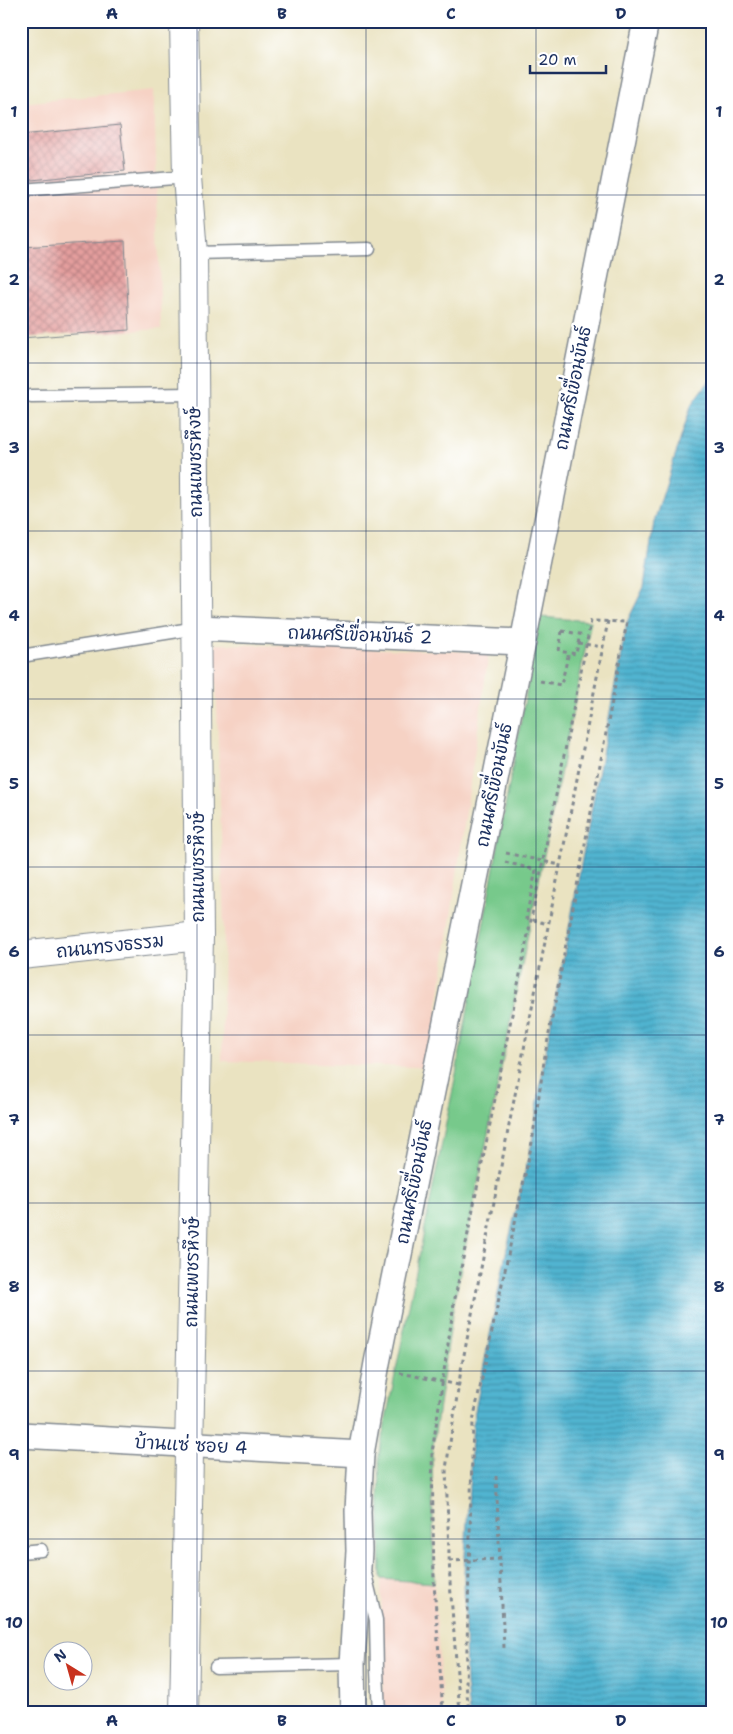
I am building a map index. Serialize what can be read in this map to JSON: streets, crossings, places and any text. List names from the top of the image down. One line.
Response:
{"streets":{"main road":["ถนนเพชรหึงษ์","ถนนทรงธรรม"],"street":["ถนนศรีเขื่อนขันธ์","ถนนศรีเขื่อนขันธ์ 2","บ้านแซ่ ซอย 4"]},"crossings":[["ถนนศรีเขื่อนขันธ์","ถนนศรีเขื่อนขันธ์ 2"],["ถนนศรีเขื่อนขันธ์","บ้านแซ่ ซอย 4"],["ถนนเพชรหึงษ์","ถนนศรีเขื่อนขันธ์ 2"],["ถนนเพชรหึงษ์","ถนนทรงธรรม"],["ถนนเพชรหึงษ์","บ้านแซ่ ซอย 4"]],"scale_bar":"20 m","north":"top left","grid":{"columns":["A","B","C","D"],"rows":["1","2","3","4","5","6","7","8","9","10"]}}
